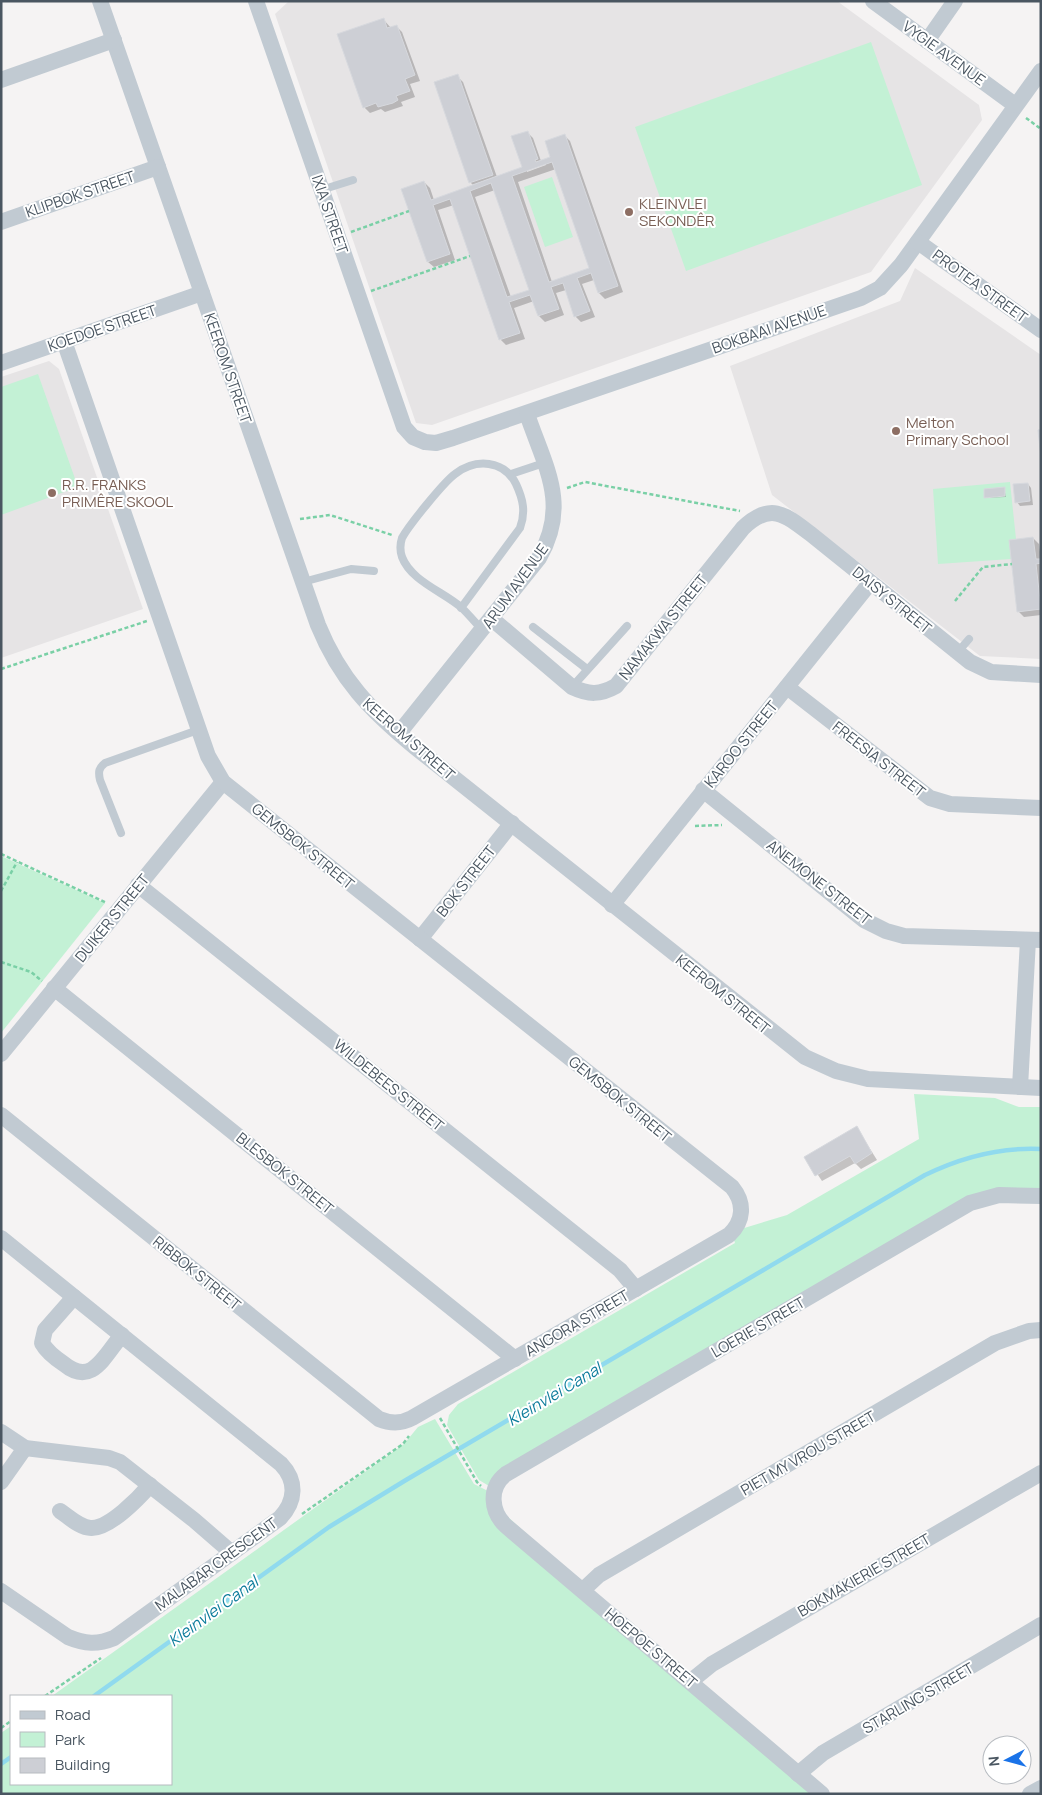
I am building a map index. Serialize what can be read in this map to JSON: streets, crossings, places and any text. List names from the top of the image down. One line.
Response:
{"streets":{"street":["VYGIE AVENUE","KLIPBOK STREET","IXIA STREET","PROTEA STREET","KOEDOE STREET","BOKBAAI AVENUE","KEEROM STREET","ARUM AVENUE","DAISY STREET","NAMAKWA STREET","KAROO STREET","FREESIA STREET","GEMSBOK STREET","BOK STREET","ANEMONE STREET","DUIKER STREET","WILDEBEES STREET","BLESBOK STREET","RIBBOK STREET","ANGORA STREET","LOERIE STREET","PIET MY VROU STREET","MALABAR CRESCENT","BOKMAKIERIE STREET","HOEPOE STREET","STARLING STREET"]},"crossings":[["VYGIE AVENUE","BOKBAAI AVENUE"],["KLIPBOK STREET","KEEROM STREET"],["IXIA STREET","BOKBAAI AVENUE"],["PROTEA STREET","BOKBAAI AVENUE"],["KOEDOE STREET","KEEROM STREET"],["KOEDOE STREET","GEMSBOK STREET"],["BOKBAAI AVENUE","ARUM AVENUE"],["KEEROM STREET","ARUM AVENUE"],["KEEROM STREET","KAROO STREET"],["KEEROM STREET","BOK STREET"],["ARUM AVENUE","NAMAKWA STREET"],["DAISY STREET","NAMAKWA STREET"],["DAISY STREET","KAROO STREET"],["KAROO STREET","FREESIA STREET"],["KAROO STREET","ANEMONE STREET"],["GEMSBOK STREET","BOK STREET"],["GEMSBOK STREET","DUIKER STREET"],["GEMSBOK STREET","ANGORA STREET"],["DUIKER STREET","WILDEBEES STREET"],["DUIKER STREET","BLESBOK STREET"],["WILDEBEES STREET","ANGORA STREET"],["BLESBOK STREET","ANGORA STREET"],["RIBBOK STREET","ANGORA STREET"],["LOERIE STREET","HOEPOE STREET"],["PIET MY VROU STREET","HOEPOE STREET"],["BOKMAKIERIE STREET","HOEPOE STREET"],["HOEPOE STREET","STARLING STREET"]],"water":["Kleinvlei Canal"],"places":["KLEINVLEI SEKONDÊR","Melton Primary School","R.R. FRANKS PRIMÊRE SKOOL"],"legend":["Road","Park","Building"],"north":"left"}
